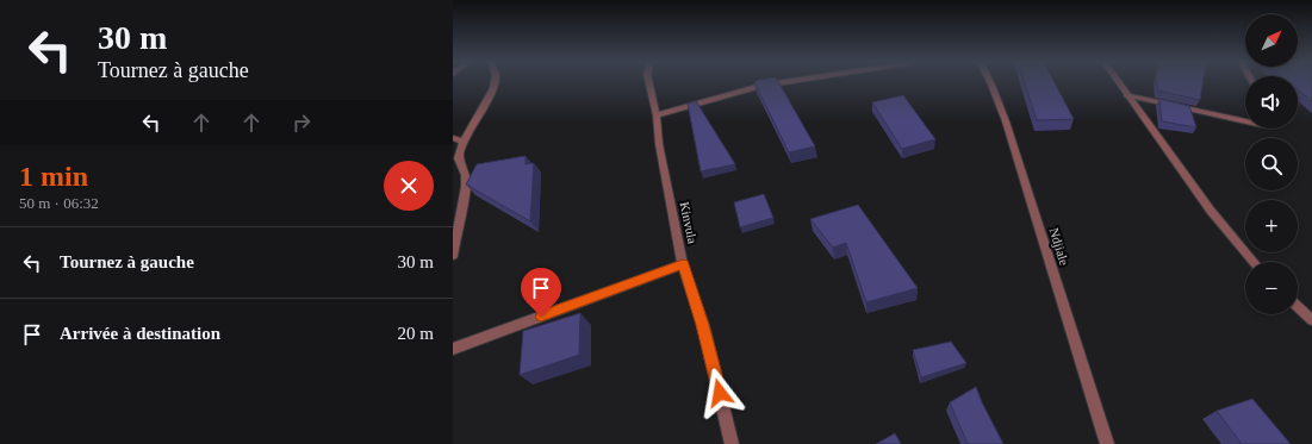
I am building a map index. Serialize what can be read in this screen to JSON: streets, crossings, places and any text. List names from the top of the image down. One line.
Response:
{"streets":{"street":["Kinvula","Ndjiale"]},"north":"top right","page":{"turn":["30 m","Tournez à gauche"],"map_buttons":["+","−"],"heading":["1 min","50 m · 06:32"],"list":[{"name":"Tournez à gauche","value":"30 m"},{"name":"Arrivée à destination","value":"20 m"}]}}
